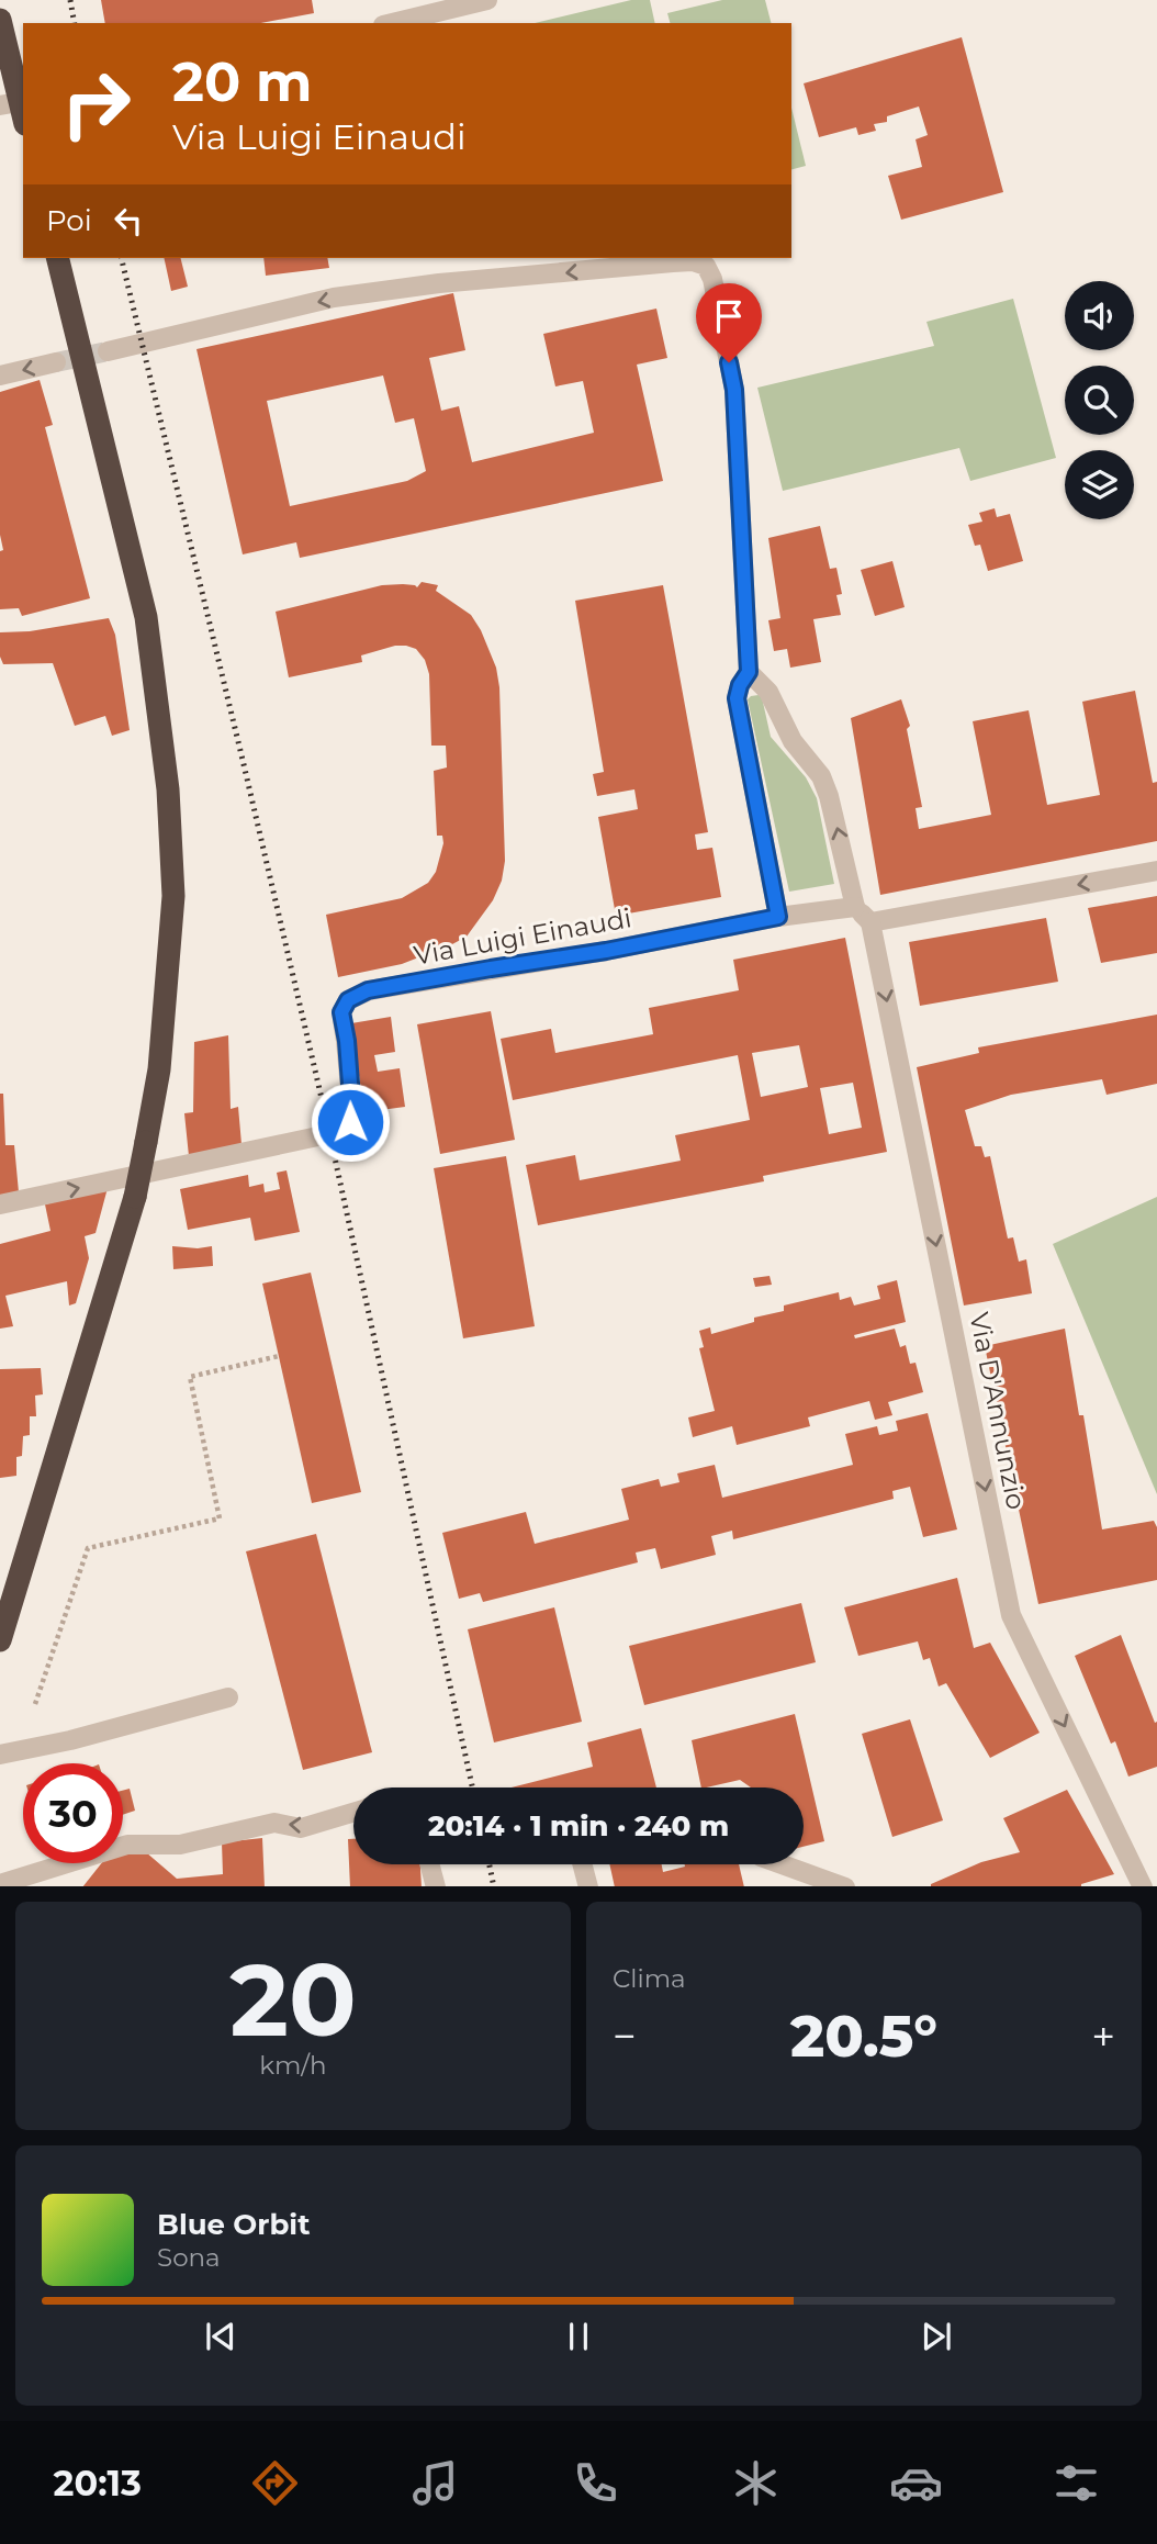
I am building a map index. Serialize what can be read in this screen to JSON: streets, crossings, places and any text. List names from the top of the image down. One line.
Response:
{"streets":{"street":["Via Luigi Einaudi","Via D'Annunzio"]},"one_way":["Via Luigi Einaudi","Via D'Annunzio"],"page":{"turn":["20 m","Via Luigi Einaudi"],"then":"Poi","limit":"30","trip":"20:14 · 1 min · 240 m","tile":[["20","km/h"],"Clima"],"heat":["−","20.5°","+"],"song":["Blue Orbit","Sona"],"tabs":"20:13"}}
